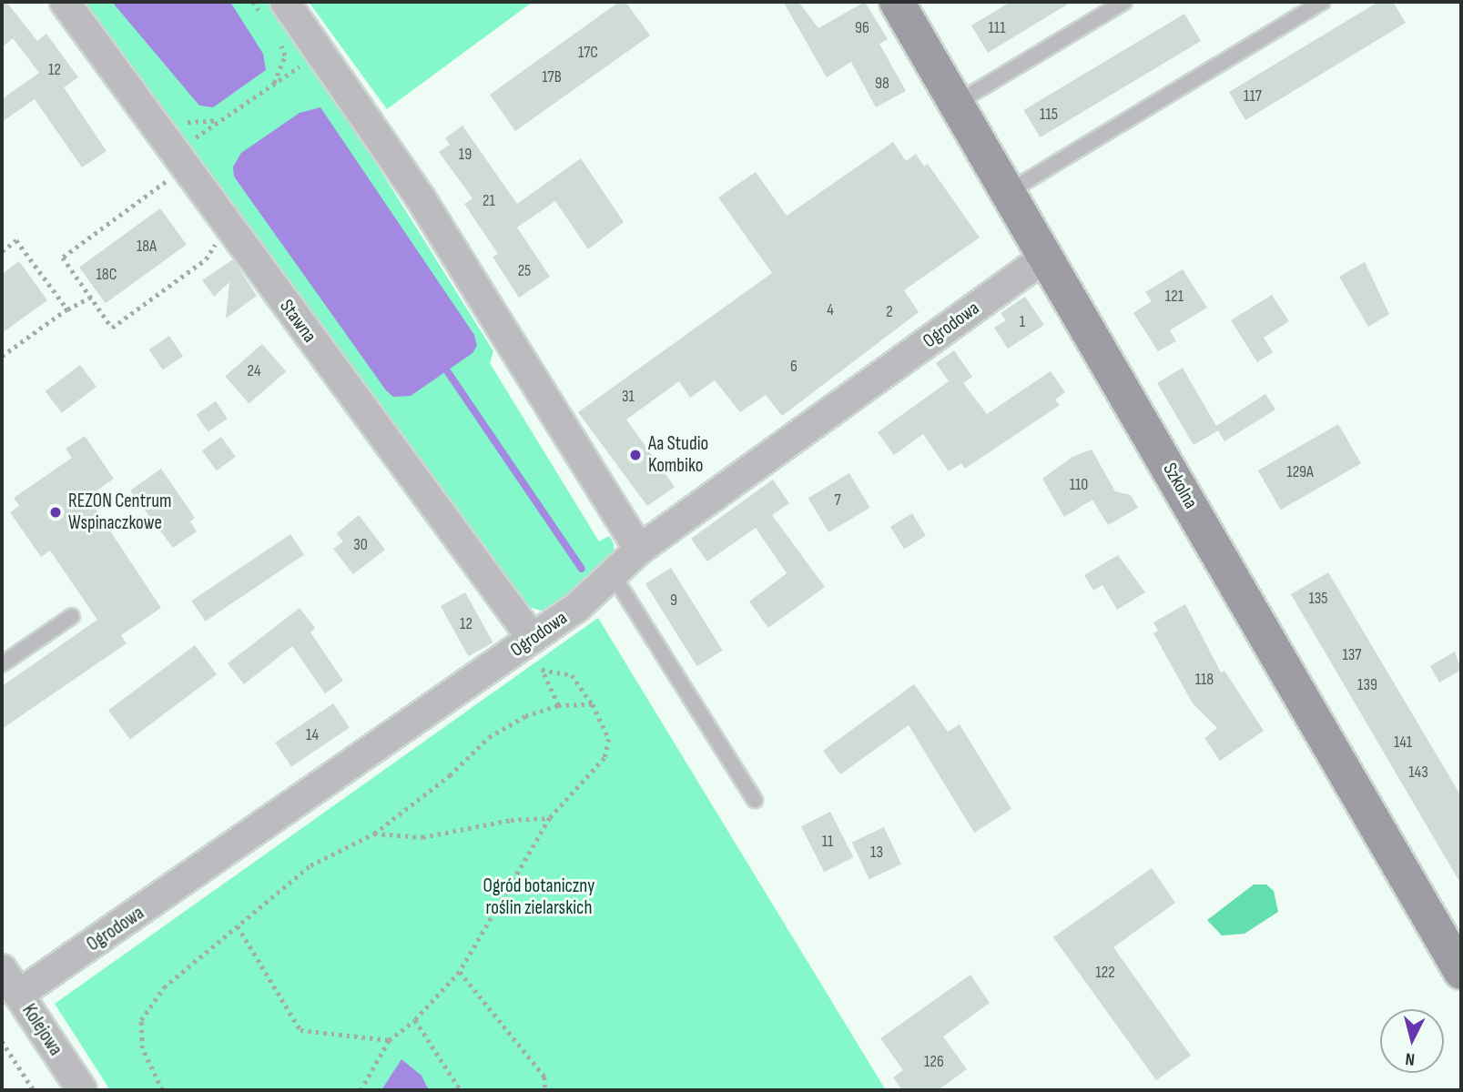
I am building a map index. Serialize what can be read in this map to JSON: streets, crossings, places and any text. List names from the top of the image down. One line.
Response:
{"streets":{"street":["Stawna","Ogrodowa","Szkolna","Kolejowa"]},"crossings":[["Stawna","Ogrodowa"],["Ogrodowa","Szkolna"],["Ogrodowa","Kolejowa"]],"parks":["Ogród botaniczny roślin zielarskich"],"places":["Aa Studio Kombiko","REZON Centrum Wspinaczkowe"],"house_numbers":["96","111","17C","12","17B","98","117","115","19","21","18A","25","18C","121","4","2","1","6","24","31","129A","110","7","30","135","9","12","137","118","139","14","141","143","11","13","122","126"],"north":"bottom"}
